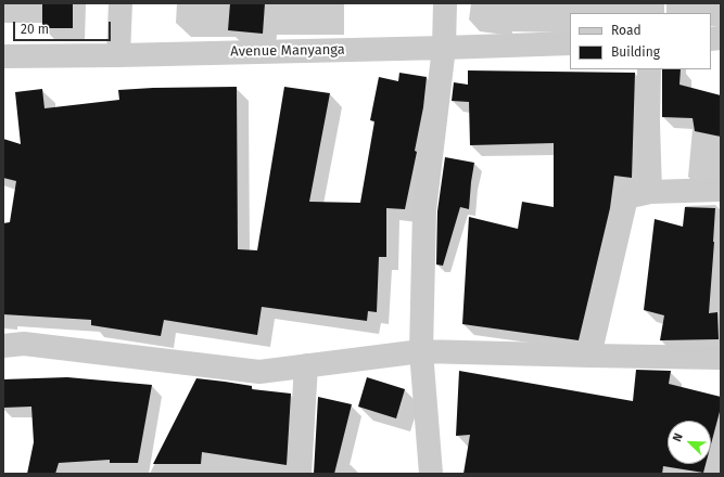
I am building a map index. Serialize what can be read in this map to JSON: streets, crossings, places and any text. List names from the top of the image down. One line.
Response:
{"streets":{"street":["Avenue Manyanga"]},"legend":["Road","Building"],"scale_bar":"20 m","north":"top left"}
